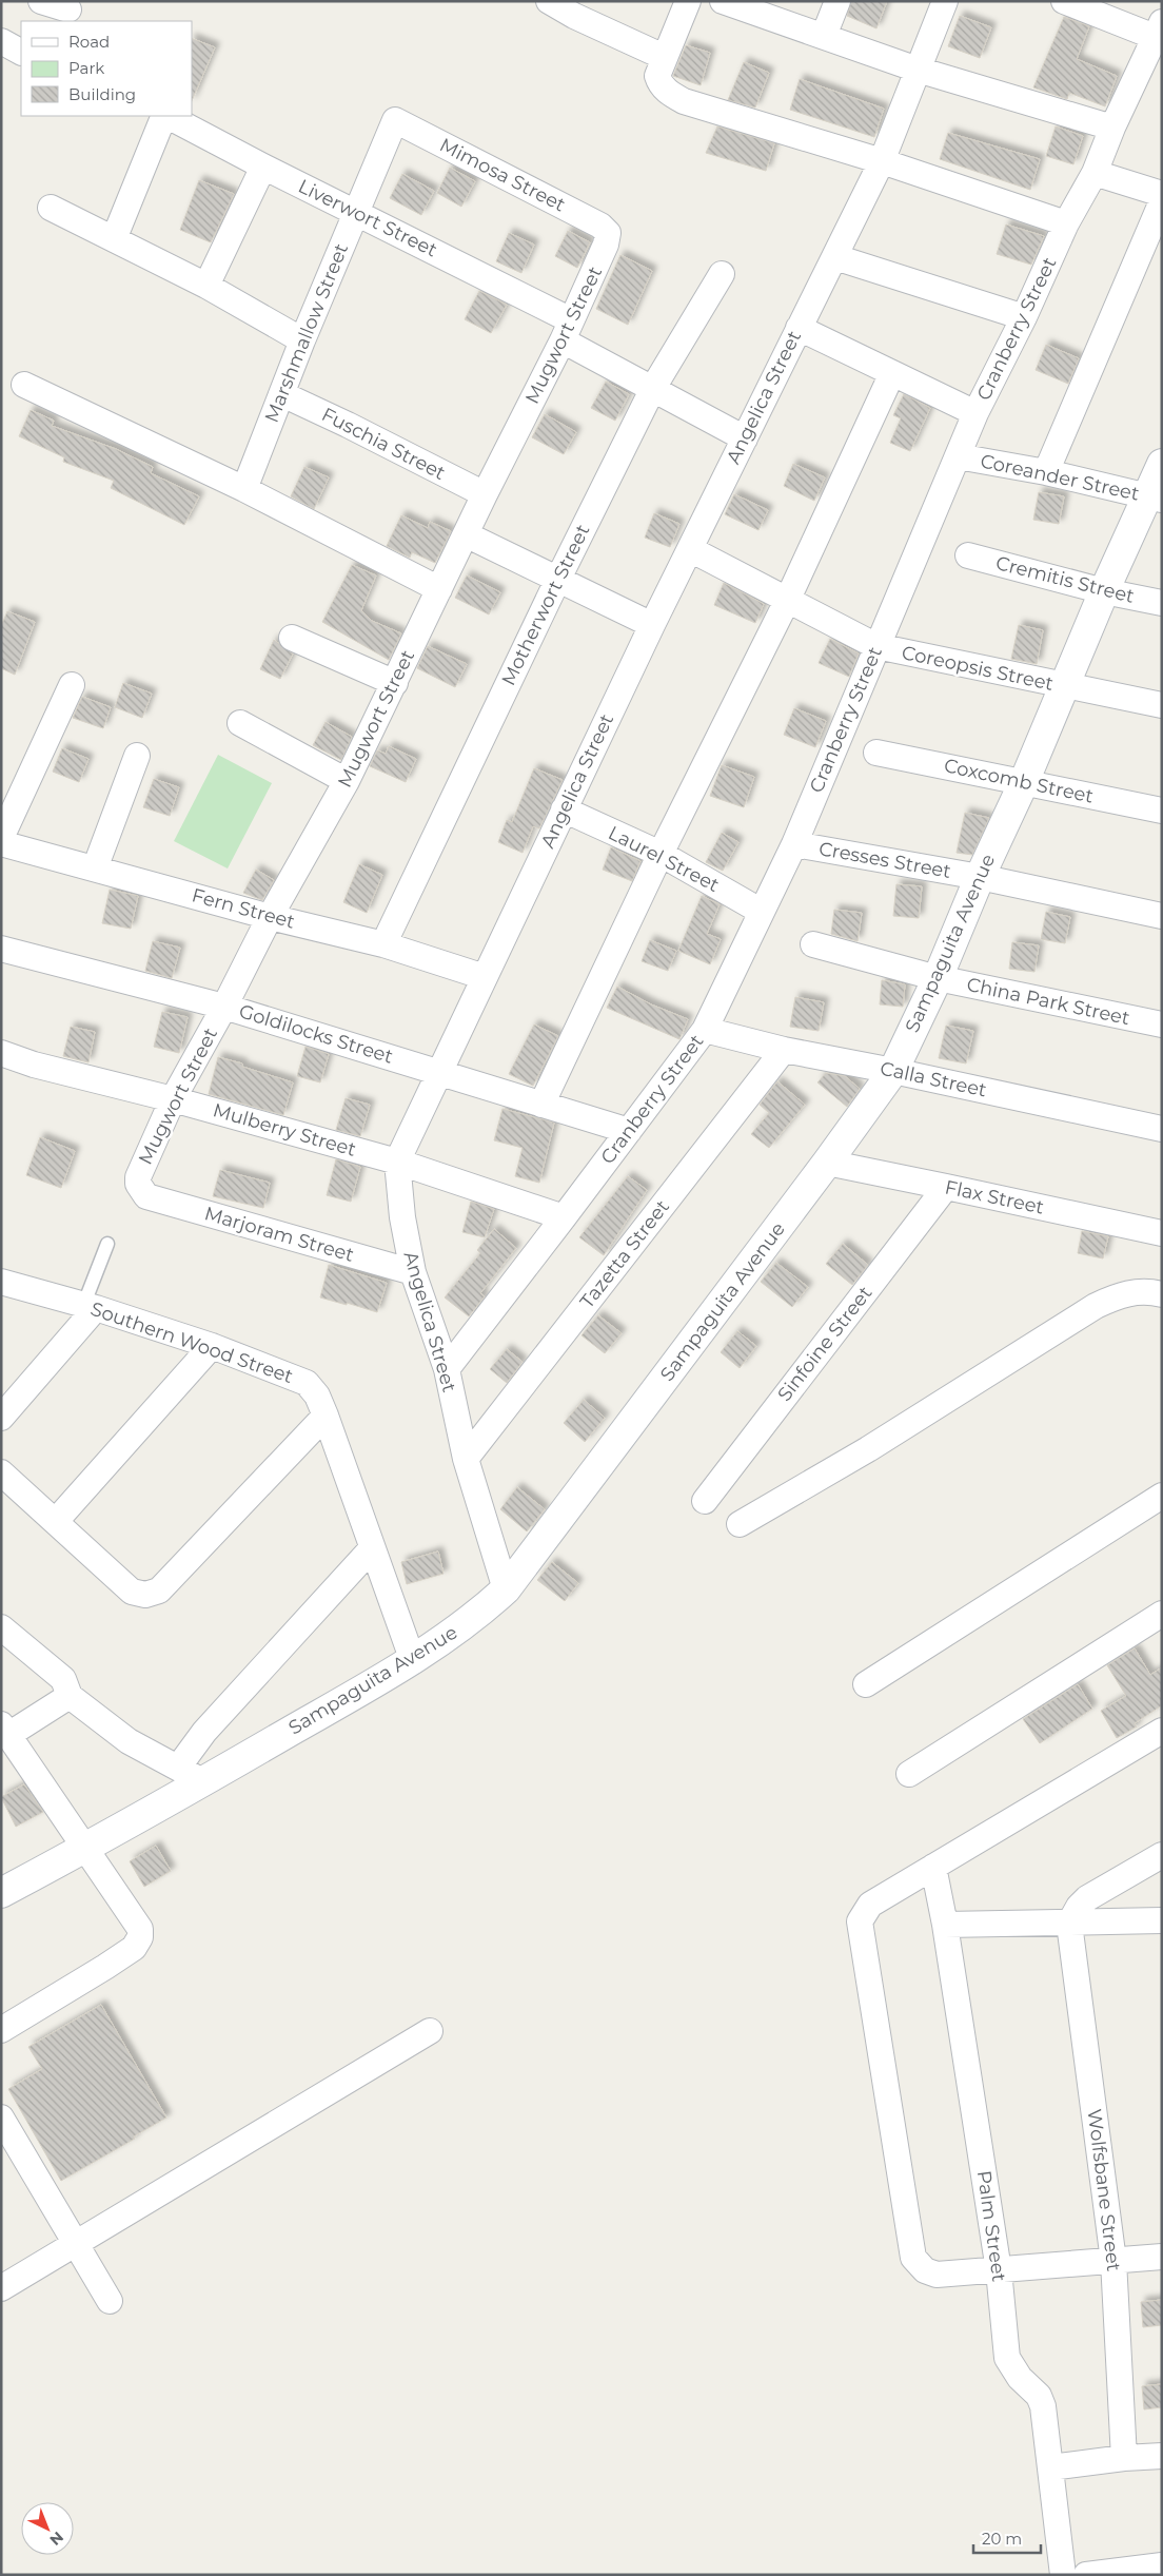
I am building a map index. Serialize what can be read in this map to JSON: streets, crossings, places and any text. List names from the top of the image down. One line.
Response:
{"streets":{"main road":["Sampaguita Avenue"],"street":["Mimosa Street","Liverwort Street","Cranberry Street","Marshmallow Street","Mugwort Street","Angelica Street","Fuschia Street","Coreander Street","Cremitis Street","Motherwort Street","Coreopsis Street","Coxcomb Street","Laurel Street","Cresses Street","Fern Street","China Park Street","Goldilocks Street","Calla Street","Mulberry Street","Flax Street","Marjoram Street","Tazetta Street","Southern Wood Street","Sinfoine Street","Wolfsbane Street","Palm Street"]},"crossings":[["Mimosa Street","Marshmallow Street"],["Mimosa Street","Mugwort Street"],["Liverwort Street","Marshmallow Street"],["Liverwort Street","Mugwort Street"],["Liverwort Street","Angelica Street"],["Liverwort Street","Motherwort Street"],["Cranberry Street","Angelica Street"],["Cranberry Street","Coreander Street"],["Cranberry Street","Coreopsis Street"],["Cranberry Street","Laurel Street"],["Cranberry Street","Cresses Street"],["Cranberry Street","Goldilocks Street"],["Cranberry Street","Calla Street"],["Cranberry Street","Mulberry Street"],["Marshmallow Street","Fuschia Street"],["Mugwort Street","Fuschia Street"],["Mugwort Street","Fern Street"],["Mugwort Street","Goldilocks Street"],["Mugwort Street","Mulberry Street"],["Mugwort Street","Marjoram Street"],["Angelica Street","Coreopsis Street"],["Angelica Street","Laurel Street"],["Angelica Street","Fern Street"],["Angelica Street","Sampaguita Avenue"],["Angelica Street","Goldilocks Street"],["Angelica Street","Mulberry Street"],["Angelica Street","Marjoram Street"],["Angelica Street","Tazetta Street"],["Coreander Street","Sampaguita Avenue"],["Cremitis Street","Sampaguita Avenue"],["Motherwort Street","Fern Street"],["Coreopsis Street","Sampaguita Avenue"],["Coxcomb Street","Sampaguita Avenue"],["Cresses Street","Sampaguita Avenue"],["Sampaguita Avenue","China Park Street"],["Sampaguita Avenue","Calla Street"],["Sampaguita Avenue","Flax Street"],["Sampaguita Avenue","Southern Wood Street"],["Calla Street","Tazetta Street"],["Flax Street","Sinfoine Street"]],"legend":["Road","Park","Building"],"scale_bar":"20 m","north":"bottom right"}
